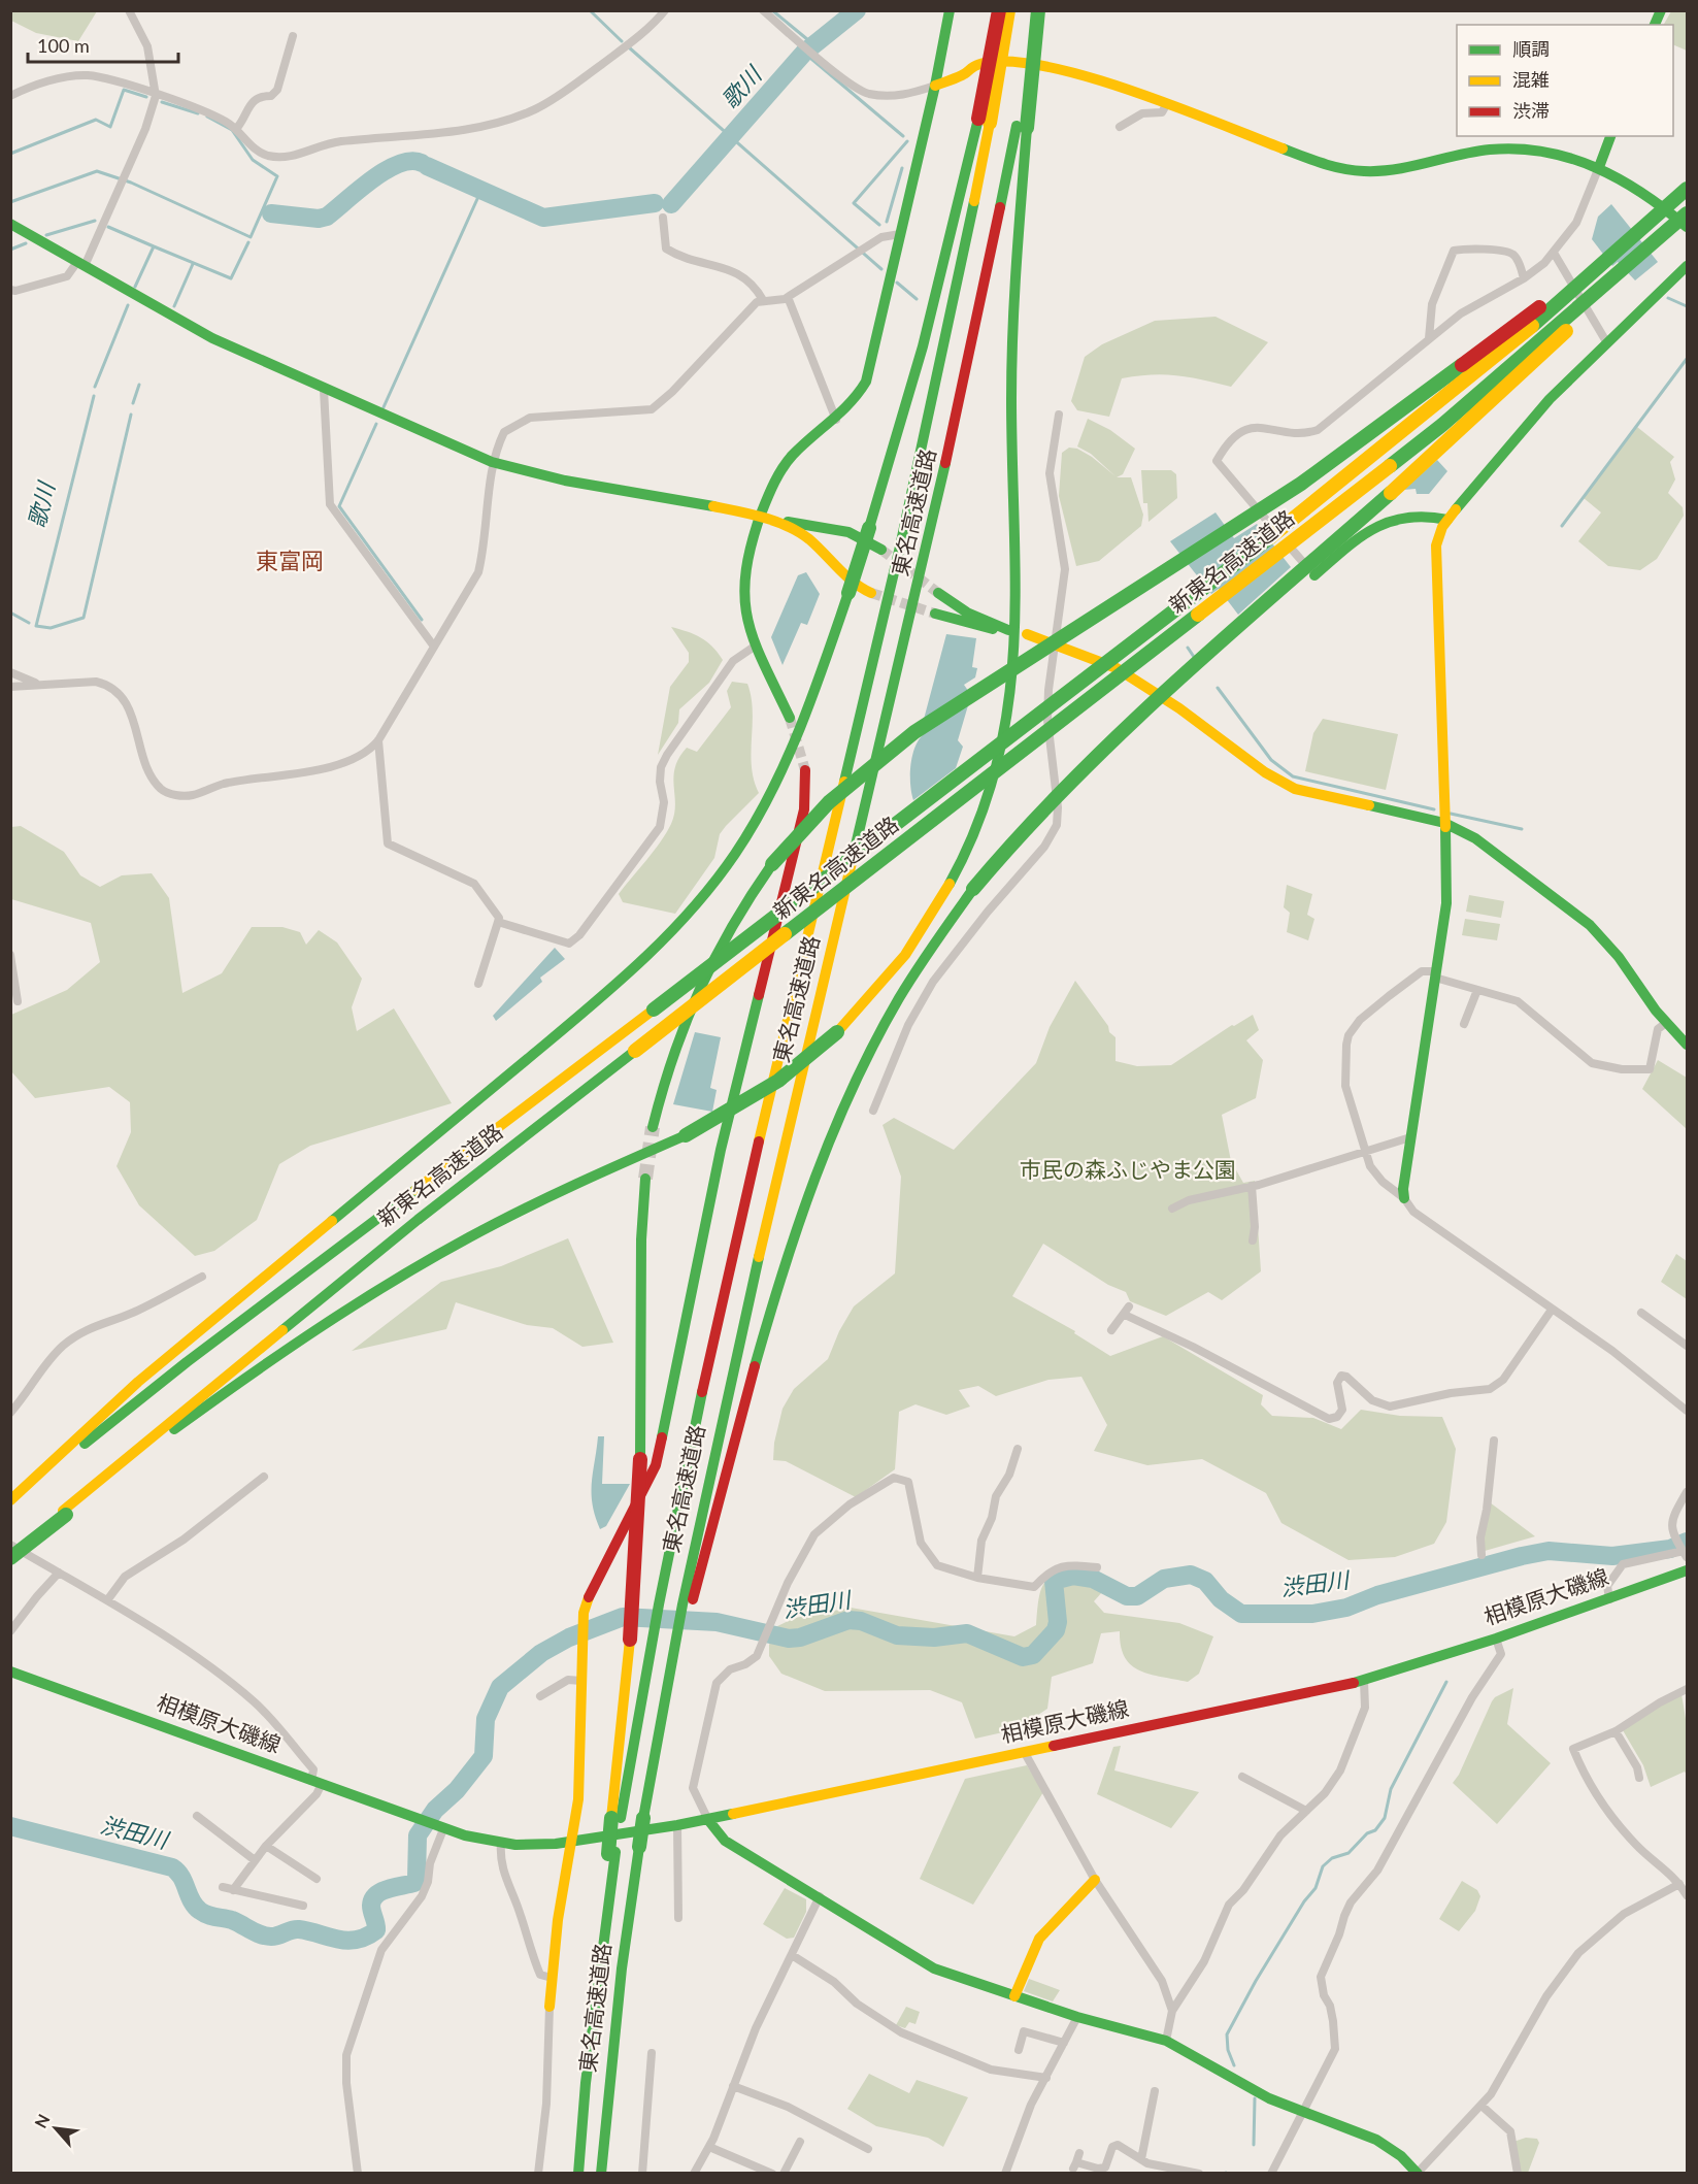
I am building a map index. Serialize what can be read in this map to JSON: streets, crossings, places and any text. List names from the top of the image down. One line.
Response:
{"streets":{"main road":["東名高速道路","新東名高速道路","相模原大磯線"]},"districts":["東富岡"],"water":["歌川","渋田川"],"parks":["市民の森ふじやま公園"],"legend":["順調","混雑","渋滞"],"scale_bar":"100 m","north":"top left"}
